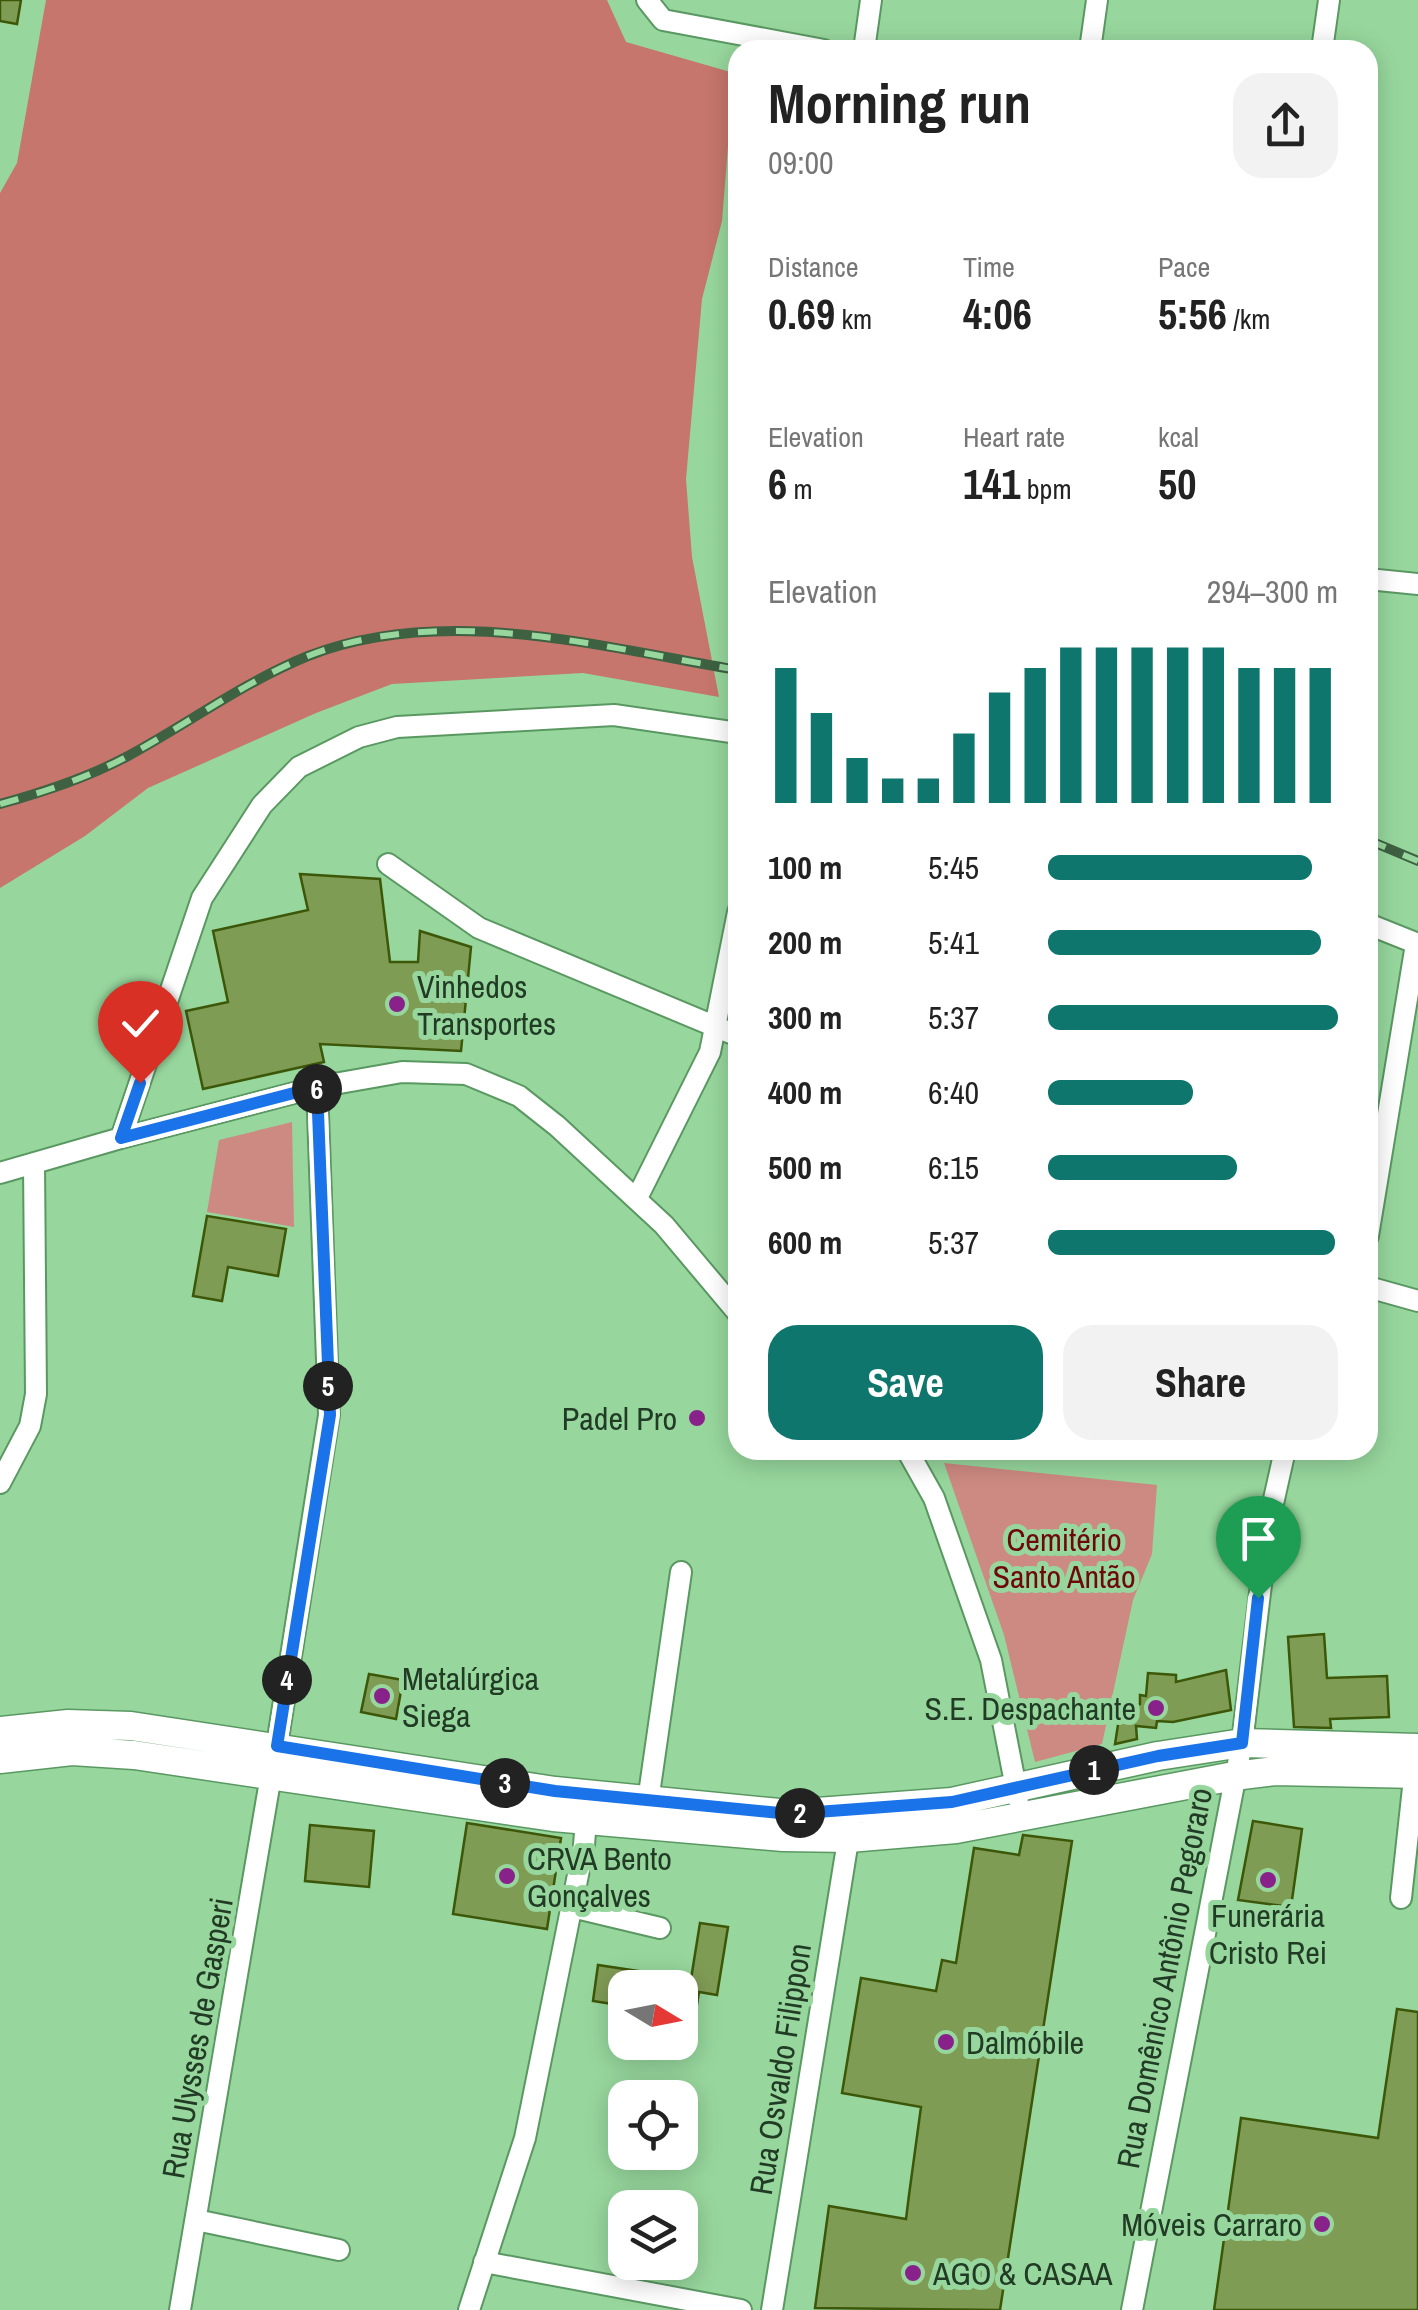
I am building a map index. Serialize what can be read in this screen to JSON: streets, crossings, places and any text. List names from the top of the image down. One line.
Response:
{"streets":{"street":["Rua Domênico Antônio Pegoraro","Rua Ulysses de Gasperi","Rua Osvaldo Filippon"]},"parks":["Cemitério Santo Antão"],"places":["Vinhedos Transportes","Padel Pro","Metalúrgica Siega","S.E. Despachante","CRVA Bento Gonçalves","Funerária Cristo Rei","Dalmóbile","Móveis Carraro","AGO & CASAA"],"north":"right","page":{"heading":["Morning run","09:00"],"stats":[["Distance","0.69 km"],["Time","4:06"],["Pace","5:56 /km"],["Elevation","6 m"],["Heart rate","141 bpm"],["kcal","50"]],"chart":["Elevation","294–300 m"],"list":[{"name":"100 m","note":"5:45"},{"name":"200 m","note":"5:41"},{"name":"300 m","note":"5:37"},{"name":"400 m","note":"6:40"},{"name":"500 m","note":"6:15"},{"name":"600 m","note":"5:37"}],"pins":["6","5","4","1","3","2"],"buttons":["Save","Share"]}}
